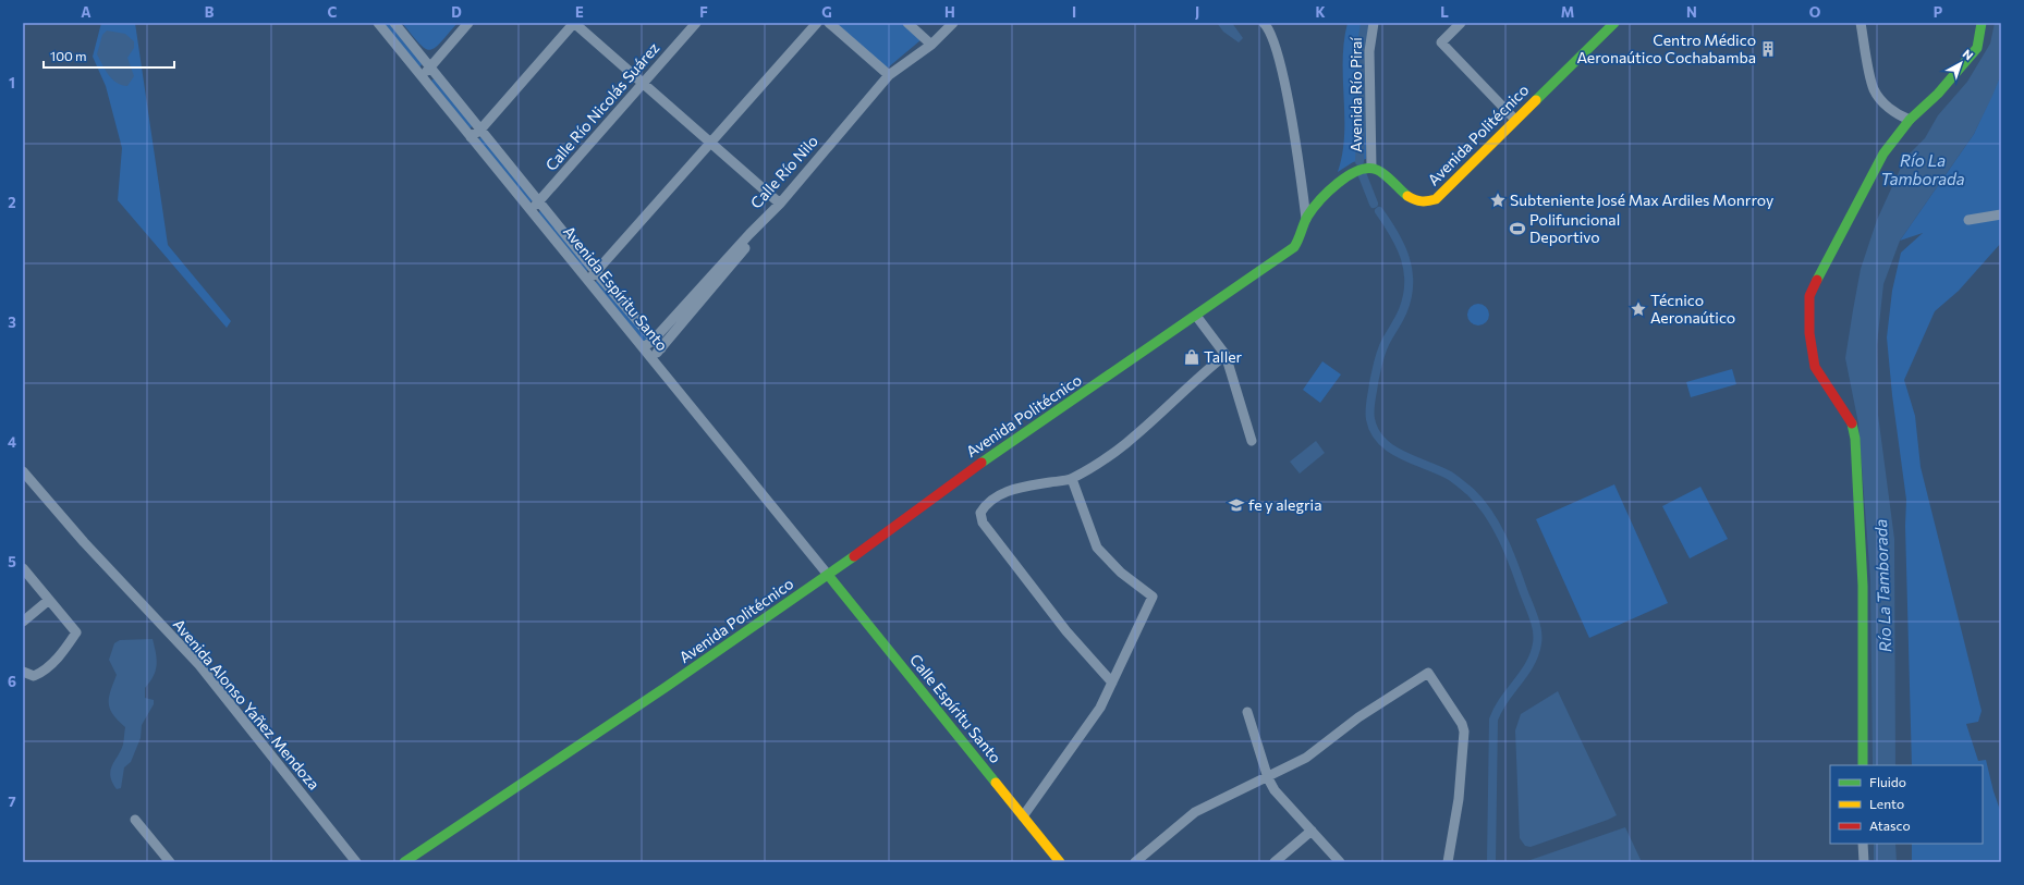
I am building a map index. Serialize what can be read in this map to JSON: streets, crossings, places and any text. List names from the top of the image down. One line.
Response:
{"streets":{"main road":["Avenida Politécnico","Calle Espíritu Santo"],"street":["Avenida Río Piraí","Calle Río Nicolás Suárez","Calle Río Nilo","Avenida Espíritu Santo","Avenida Alonso Yañez Mendoza"]},"crossings":[["Avenida Río Piraí","Avenida Politécnico"],["Calle Río Nicolás Suárez","Avenida Espíritu Santo"],["Avenida Politécnico","Avenida Espíritu Santo"],["Avenida Politécnico","Calle Espíritu Santo"],["Calle Río Nilo","Avenida Espíritu Santo"],["Avenida Espíritu Santo","Calle Espíritu Santo"]],"water":["Río La Tamborada"],"places":{"building":["Centro Médico Aeronaútico Cochabamba"],"place":["Subteniente José Max Ardiles Monrroy","Técnico Aeronaútico"],"sports":["Polifuncional Deportivo"],"shop":["Taller"],"school or university":["fe y alegria"]},"legend":["Fluido","Lento","Atasco"],"scale_bar":"100 m","north":"top right","grid":{"columns":["A","B","C","D","E","F","G","H","I","J","K","L","M","N","O","P"],"rows":["1","2","3","4","5","6","7"]}}
